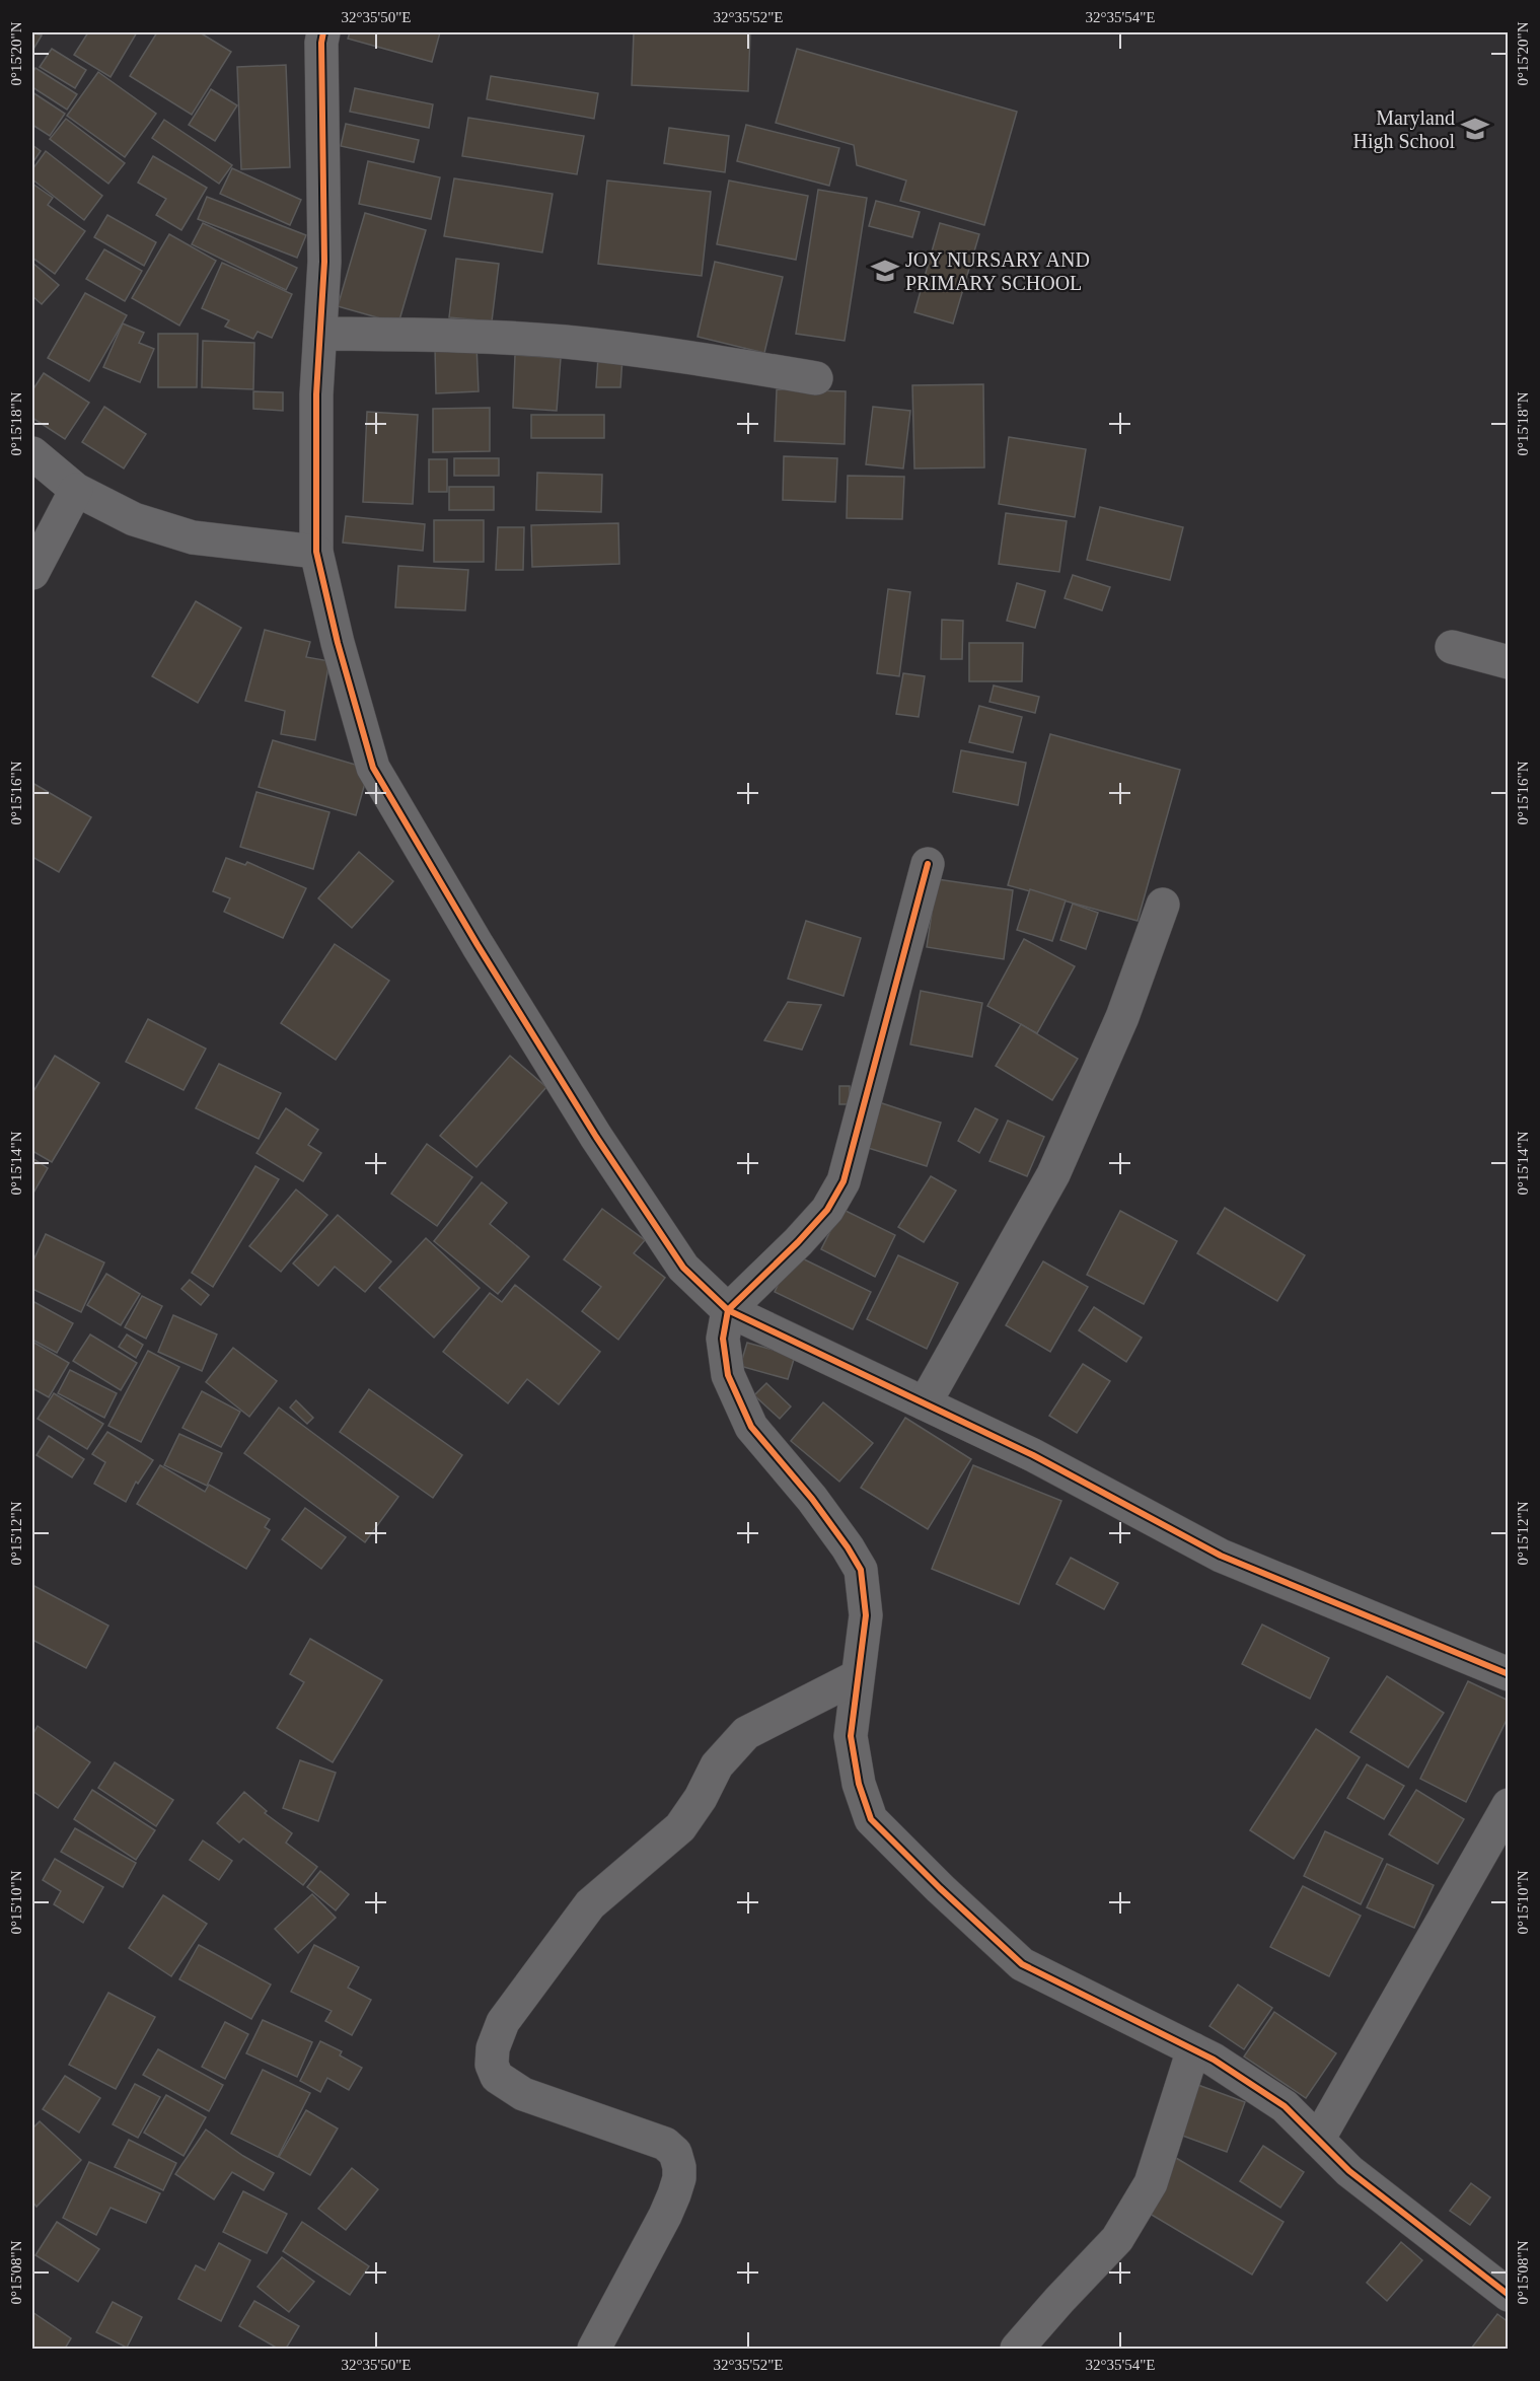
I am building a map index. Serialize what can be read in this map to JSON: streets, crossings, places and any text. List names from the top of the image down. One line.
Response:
{"places":{"school or university":["Maryland High School","JOY NURSARY AND PRIMARY SCHOOL"]},"coordinates":["32°35'50\"E","32°35'52\"E","32°35'54\"E","0°15'20\"N","0°15'18\"N","0°15'16\"N","0°15'14\"N","0°15'12\"N","0°15'10\"N","0°15'08\"N"]}
